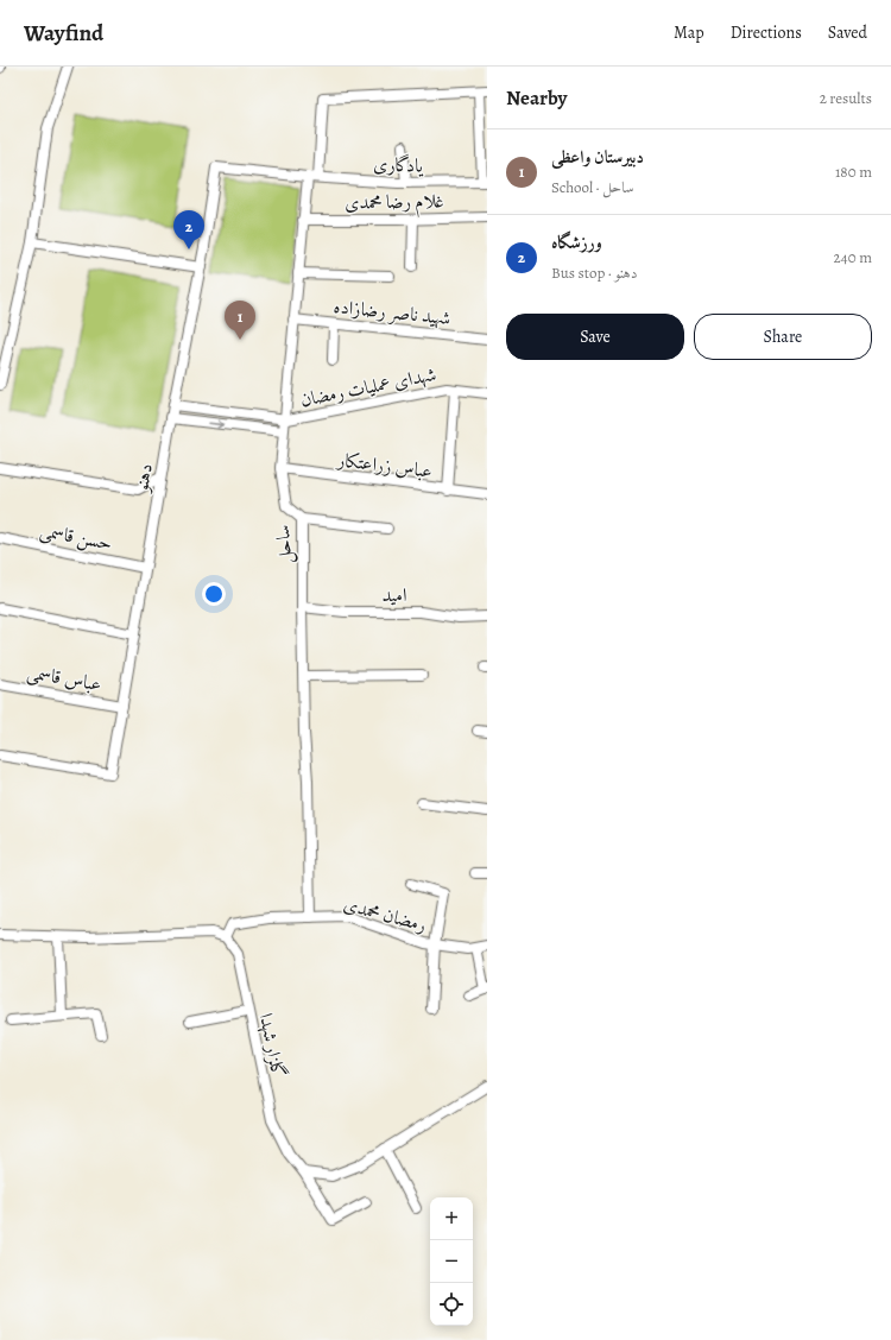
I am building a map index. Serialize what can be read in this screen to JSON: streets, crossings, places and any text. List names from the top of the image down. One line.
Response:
{"streets":{"street":["یادگاری","غلام رضا محمدی","شهید ناصر رضازاده","شهدای عملیات رمضان","عباس زراعتکار","دهنو","حسن قاسمی","ساحل","امید","عباس قاسمی","رمضان محمدی","گلزار شهدا"]},"crossings":[["یادگاری","دهنو"],["یادگاری","ساحل"],["غلام رضا محمدی","ساحل"],["شهید ناصر رضازاده","ساحل"],["شهدای عملیات رمضان","دهنو"],["شهدای عملیات رمضان","ساحل"],["عباس زراعتکار","ساحل"],["دهنو","حسن قاسمی"],["دهنو","ساحل"],["دهنو","عباس قاسمی"],["ساحل","امید"],["ساحل","رمضان محمدی"],["رمضان محمدی","گلزار شهدا"]],"page":{"header":"Wayfind","nav":["Map","Directions","Saved"],"heading":["Nearby","2 results"],"list":[{"mark":"1","name":"دبیرستان واعظی","note":"School · ساحل","value":"180 m"},{"mark":"2","name":"ورزشگاه","note":"Bus stop · دهنو","value":"240 m"}],"pins":["2","1"],"buttons":["Save","Share"],"map_buttons":["+","−"]}}
